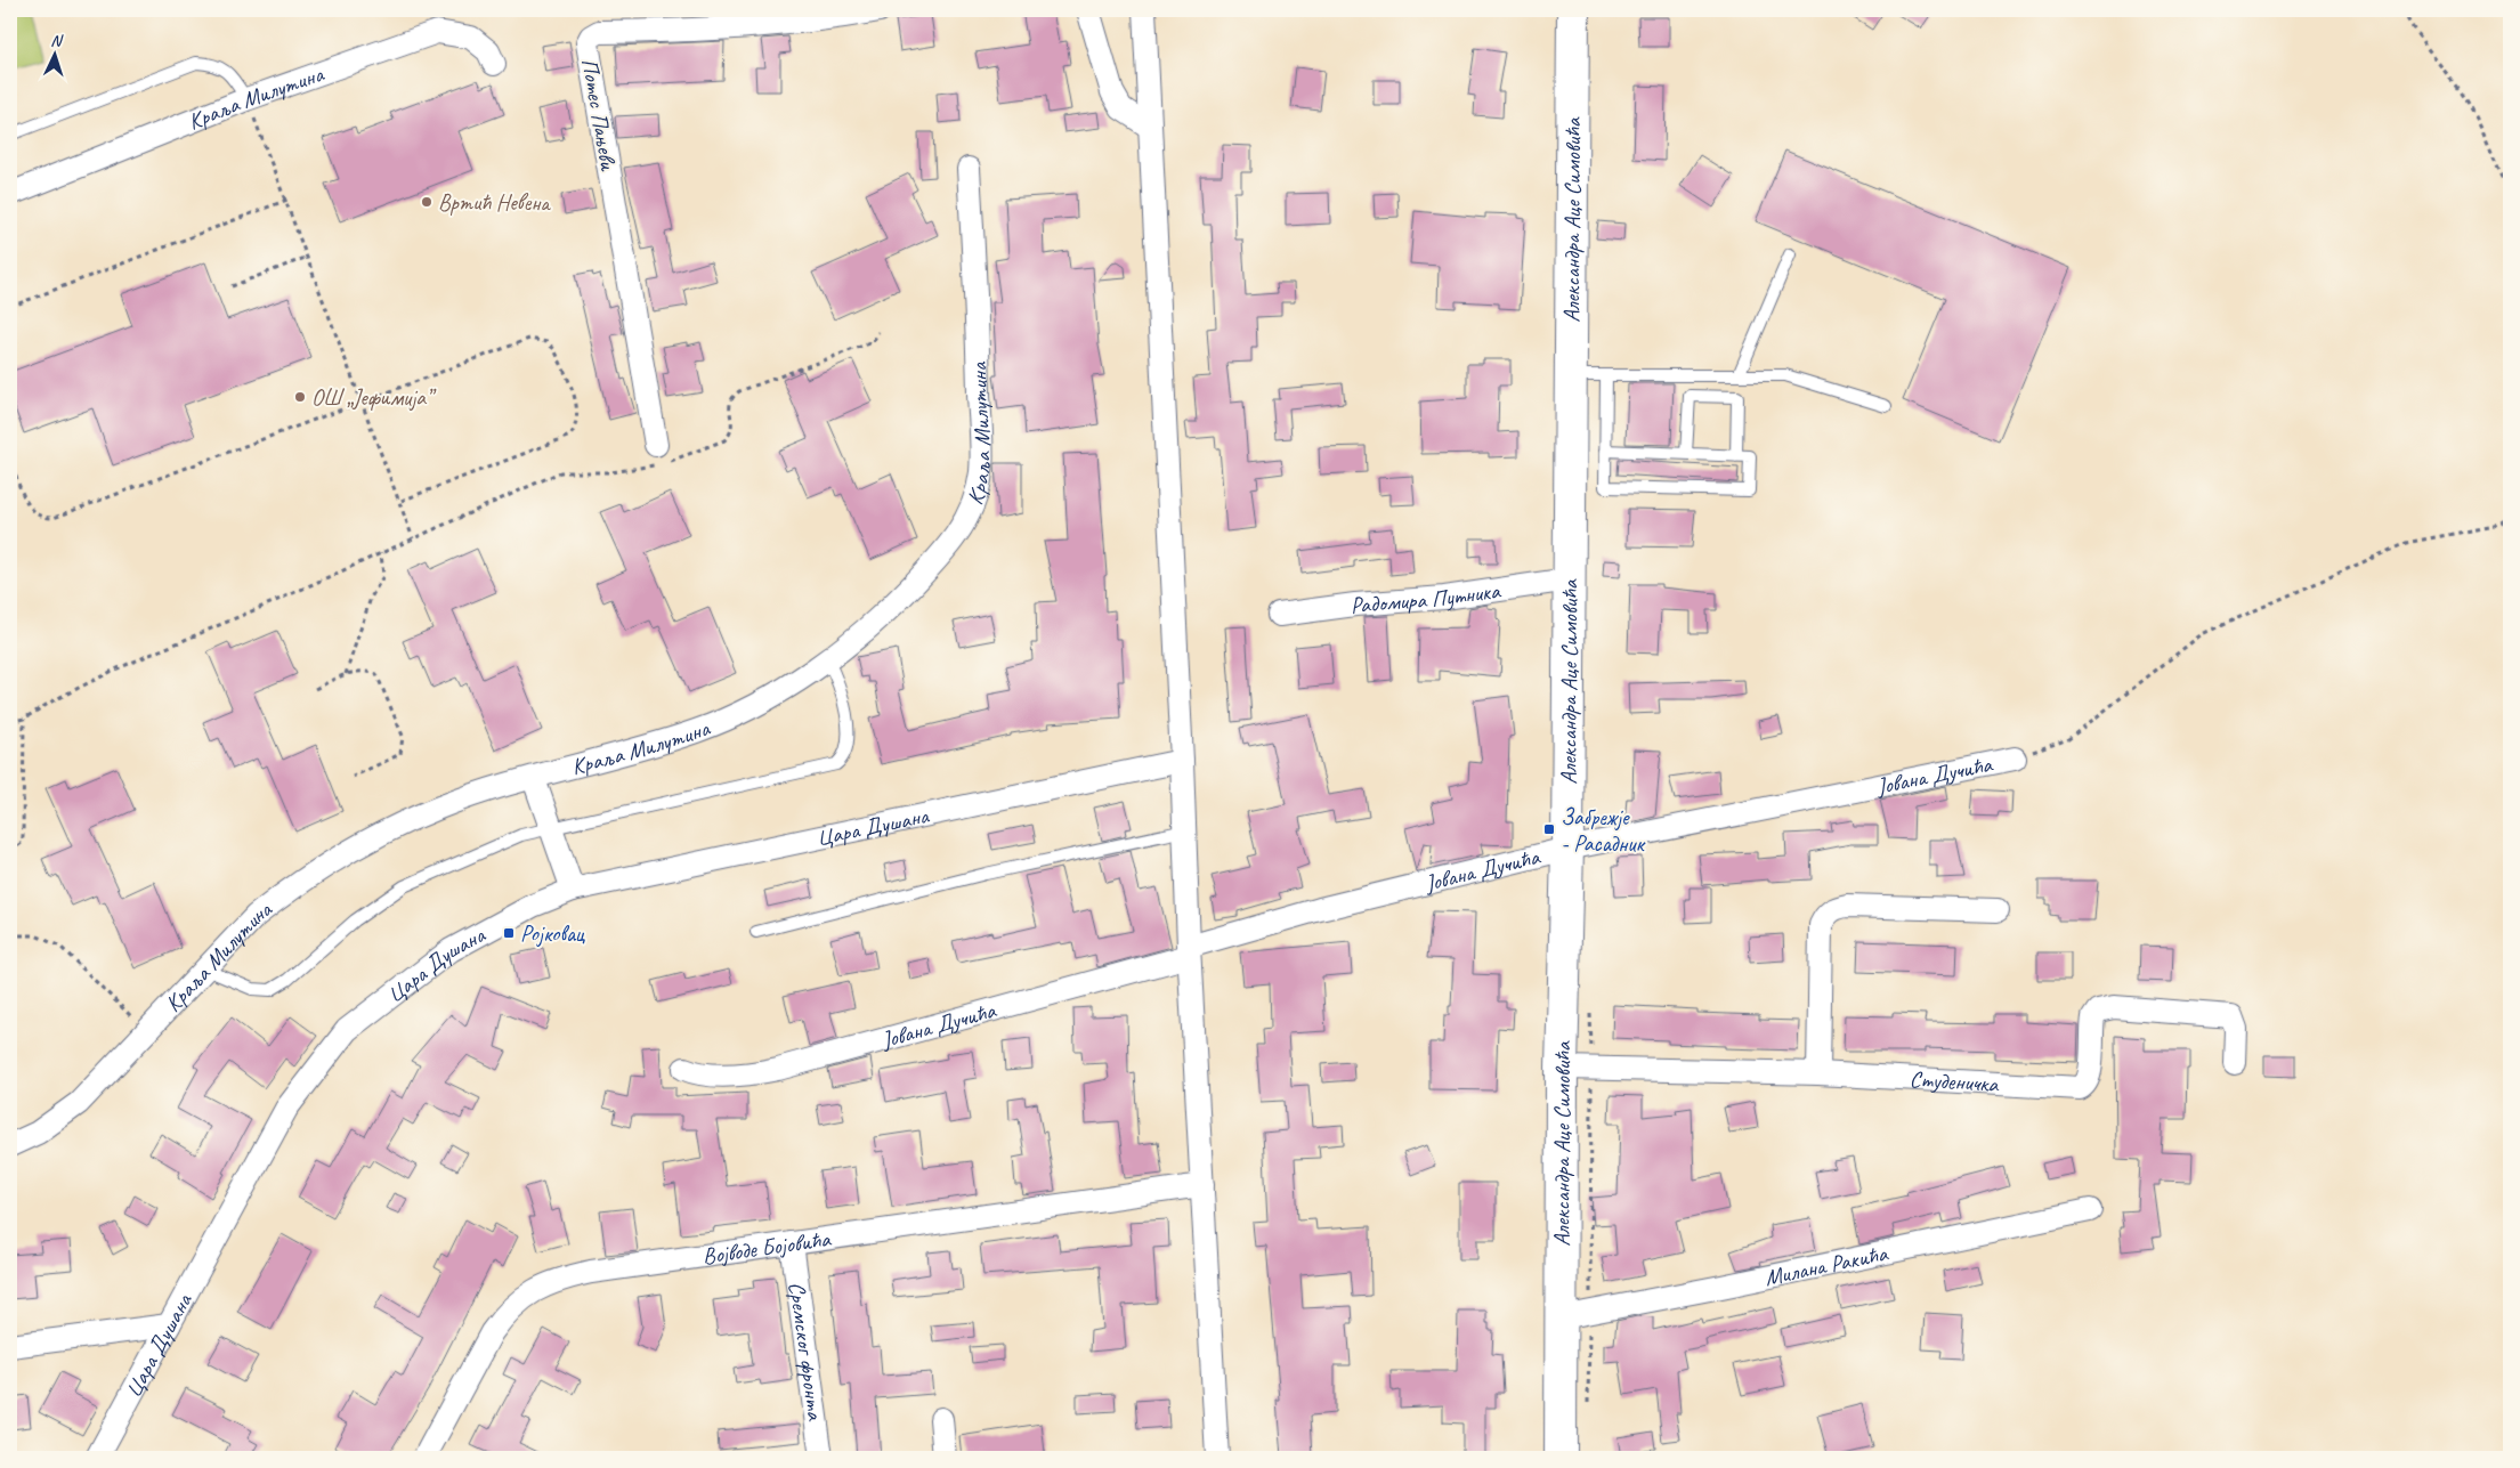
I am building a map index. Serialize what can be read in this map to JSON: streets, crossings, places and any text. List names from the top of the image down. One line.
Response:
{"streets":{"street":["Краља Милутина","Потес Пањеви","Александра Аце Симовића","Радомира Путника","Јована Дучића","Цара Душана","Студеничка","Војводе Бојовића","Милана Ракића","Сремског фронта"]},"crossings":[["Александра Аце Симовића","Радомира Путника"],["Александра Аце Симовића","Јована Дучића"],["Александра Аце Симовића","Студеничка"],["Александра Аце Симовића","Милана Ракића"],["Војводе Бојовића","Сремског фронта"]],"places":{"other":["Вртић Невена","ОШ „Јефимија”"],"transit":["Забрежје - Расадник","Ројковац"]},"north":"top"}
